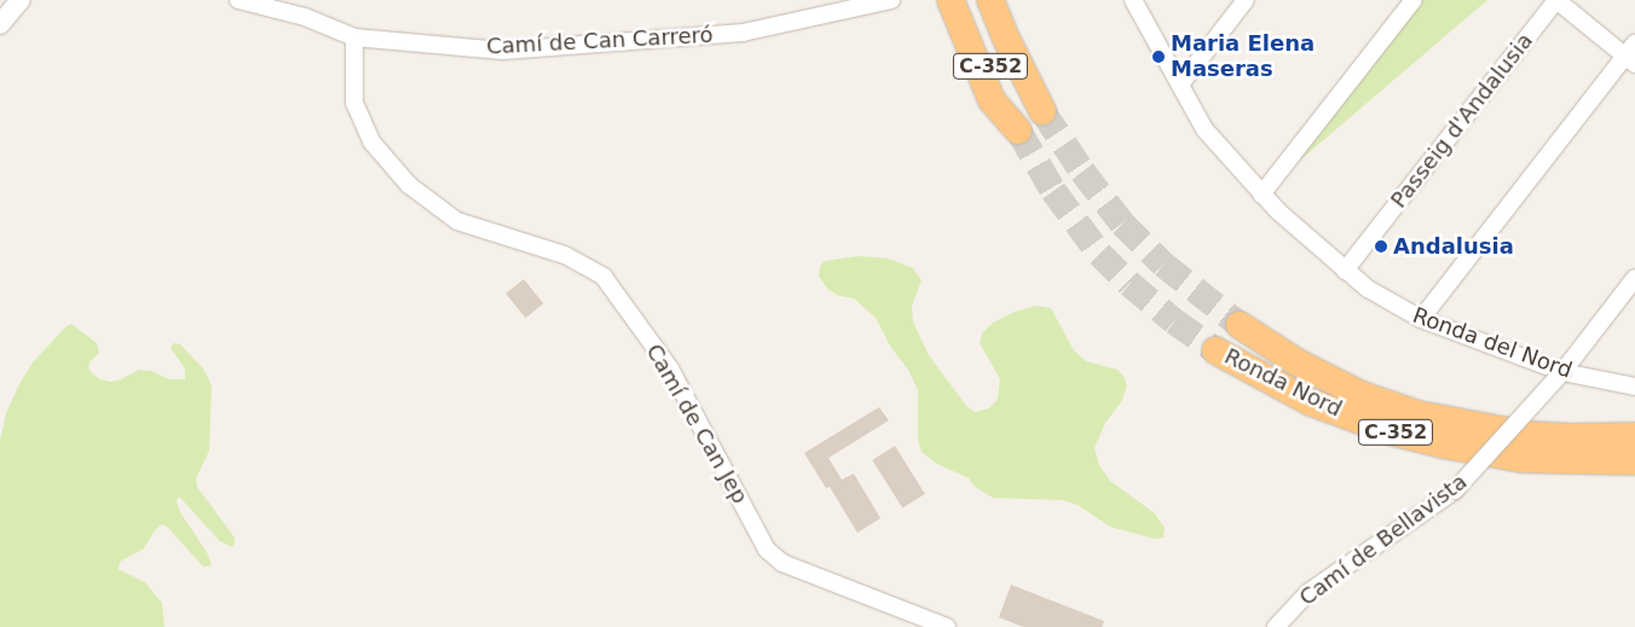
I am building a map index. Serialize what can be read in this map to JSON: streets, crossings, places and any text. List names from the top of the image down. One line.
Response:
{"streets":{"highway":["C-352","Ronda Nord"],"street":["Camí de Can Carreró","Passeig d'Andalusia","Ronda del Nord","Camí de Can Jep","Camí de Bellavista"]},"crossings":[["Camí de Can Carreró","Camí de Can Jep"],["Passeig d'Andalusia","Ronda del Nord"],["Ronda del Nord","Camí de Bellavista"]],"places":["Maria Elena Maseras","Andalusia"]}
